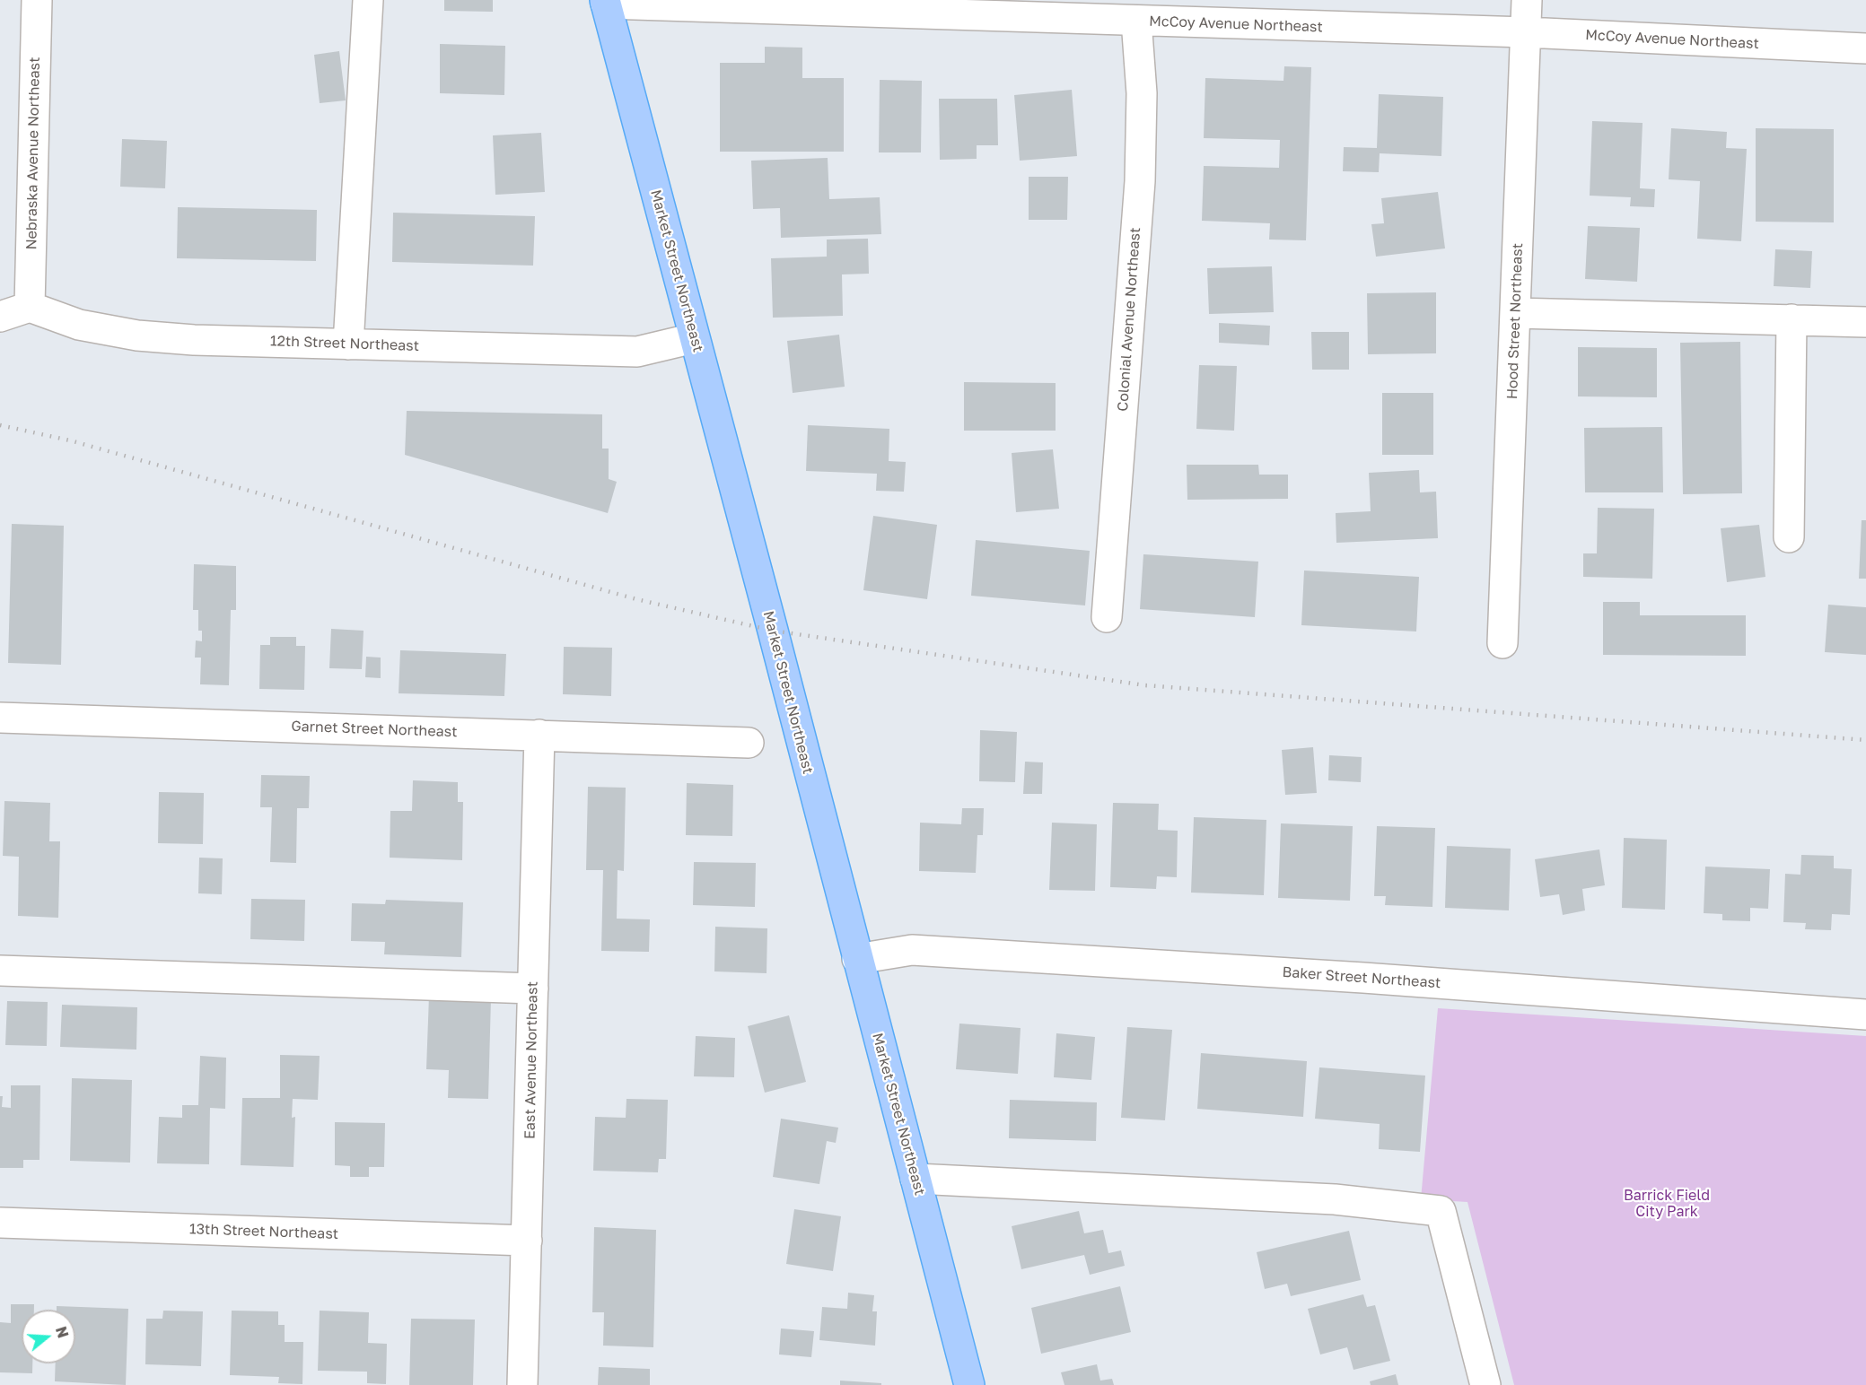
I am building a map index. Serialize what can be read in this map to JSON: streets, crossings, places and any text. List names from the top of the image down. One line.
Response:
{"streets":{"main road":["Market Street Northeast"],"street":["McCoy Avenue Northeast","Nebraska Avenue Northeast","Colonial Avenue Northeast","Hood Street Northeast","12th Street Northeast","Garnet Street Northeast","Baker Street Northeast","East Avenue Northeast","13th Street Northeast"]},"crossings":[["McCoy Avenue Northeast","Market Street Northeast"],["McCoy Avenue Northeast","Colonial Avenue Northeast"],["McCoy Avenue Northeast","Hood Street Northeast"],["Nebraska Avenue Northeast","12th Street Northeast"],["Market Street Northeast","12th Street Northeast"],["Market Street Northeast","Baker Street Northeast"],["Garnet Street Northeast","East Avenue Northeast"],["East Avenue Northeast","13th Street Northeast"]],"parks":["Barrick Field City Park"],"north":"right"}
